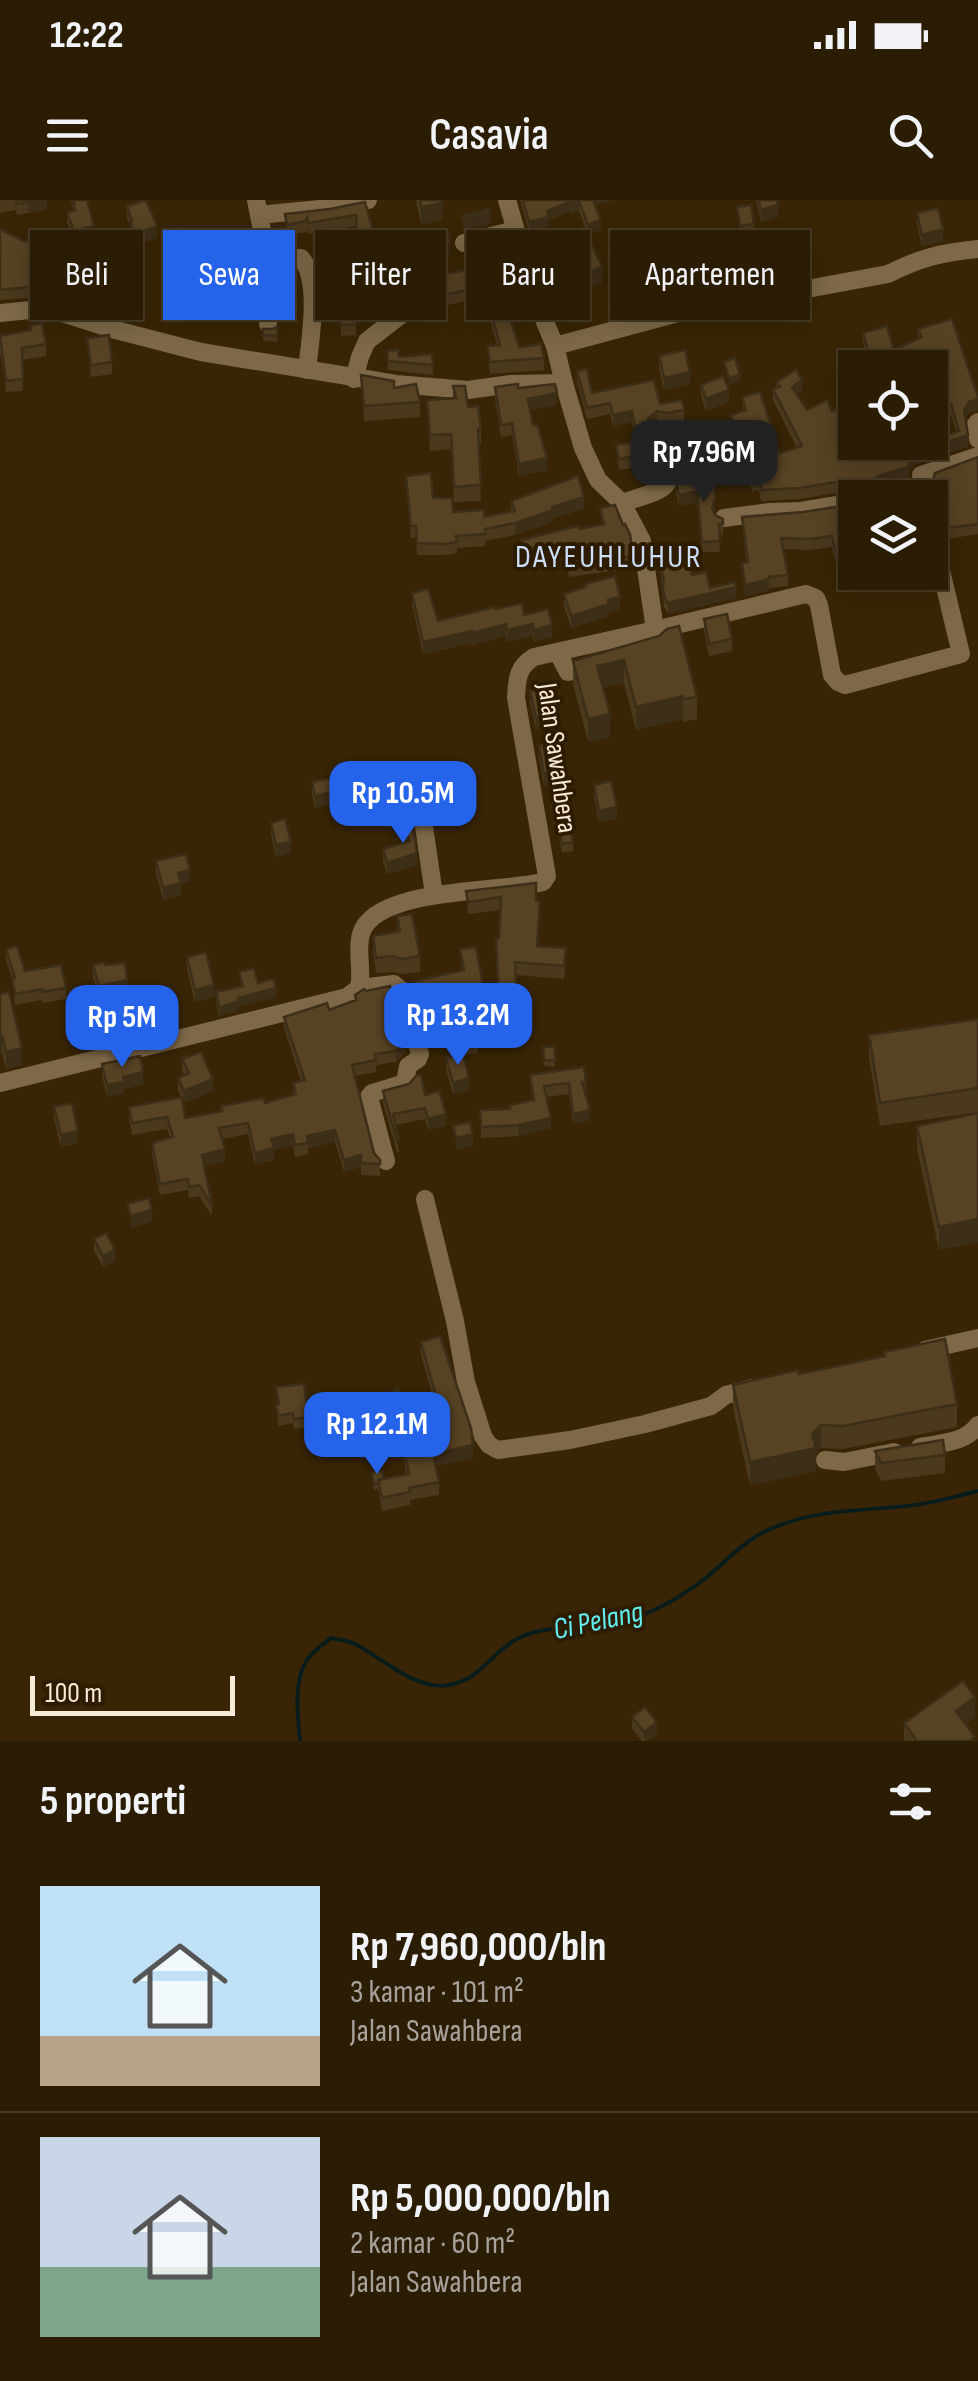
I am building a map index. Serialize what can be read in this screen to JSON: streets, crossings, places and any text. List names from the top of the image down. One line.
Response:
{"streets":{"street":["Jalan Sawahbera"]},"districts":["DAYEUHLUHUR"],"water":["Ci Pelang"],"scale_bar":"100 m","page":{"status":"12:22","header":"Casavia","chip":["Beli","Sewa","Filter","Baru","Apartemen"],"price":["Rp 7.96M","Rp 10.5M","Rp 13.2M","Rp 5M","Rp 12.1M"],"scale":"100 m","heading":"5 properti","list":[{"name":"Rp 7,960,000/bln","note":"3 kamar · 101 m² · Jalan Sawahbera"},{"name":"Rp 5,000,000/bln","note":"2 kamar · 60 m² · Jalan Sawahbera"}]}}
